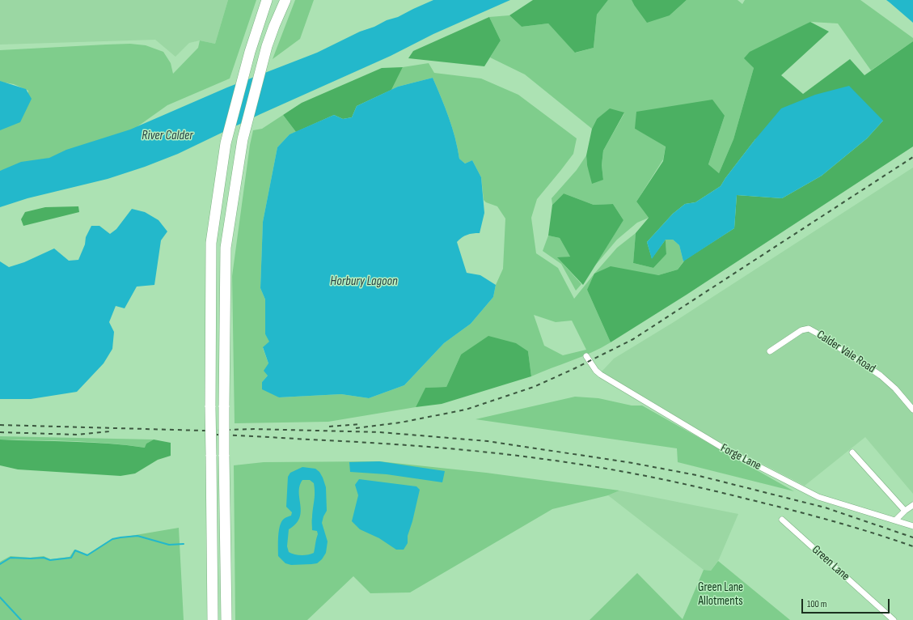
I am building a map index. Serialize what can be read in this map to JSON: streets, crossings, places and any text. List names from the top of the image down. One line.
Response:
{"streets":{"street":["Calder Vale Road","Forge Lane","Green Lane"]},"water":["River Calder","Horbury Lagoon"],"parks":["Green Lane Allotments"],"scale_bar":"100 m"}
